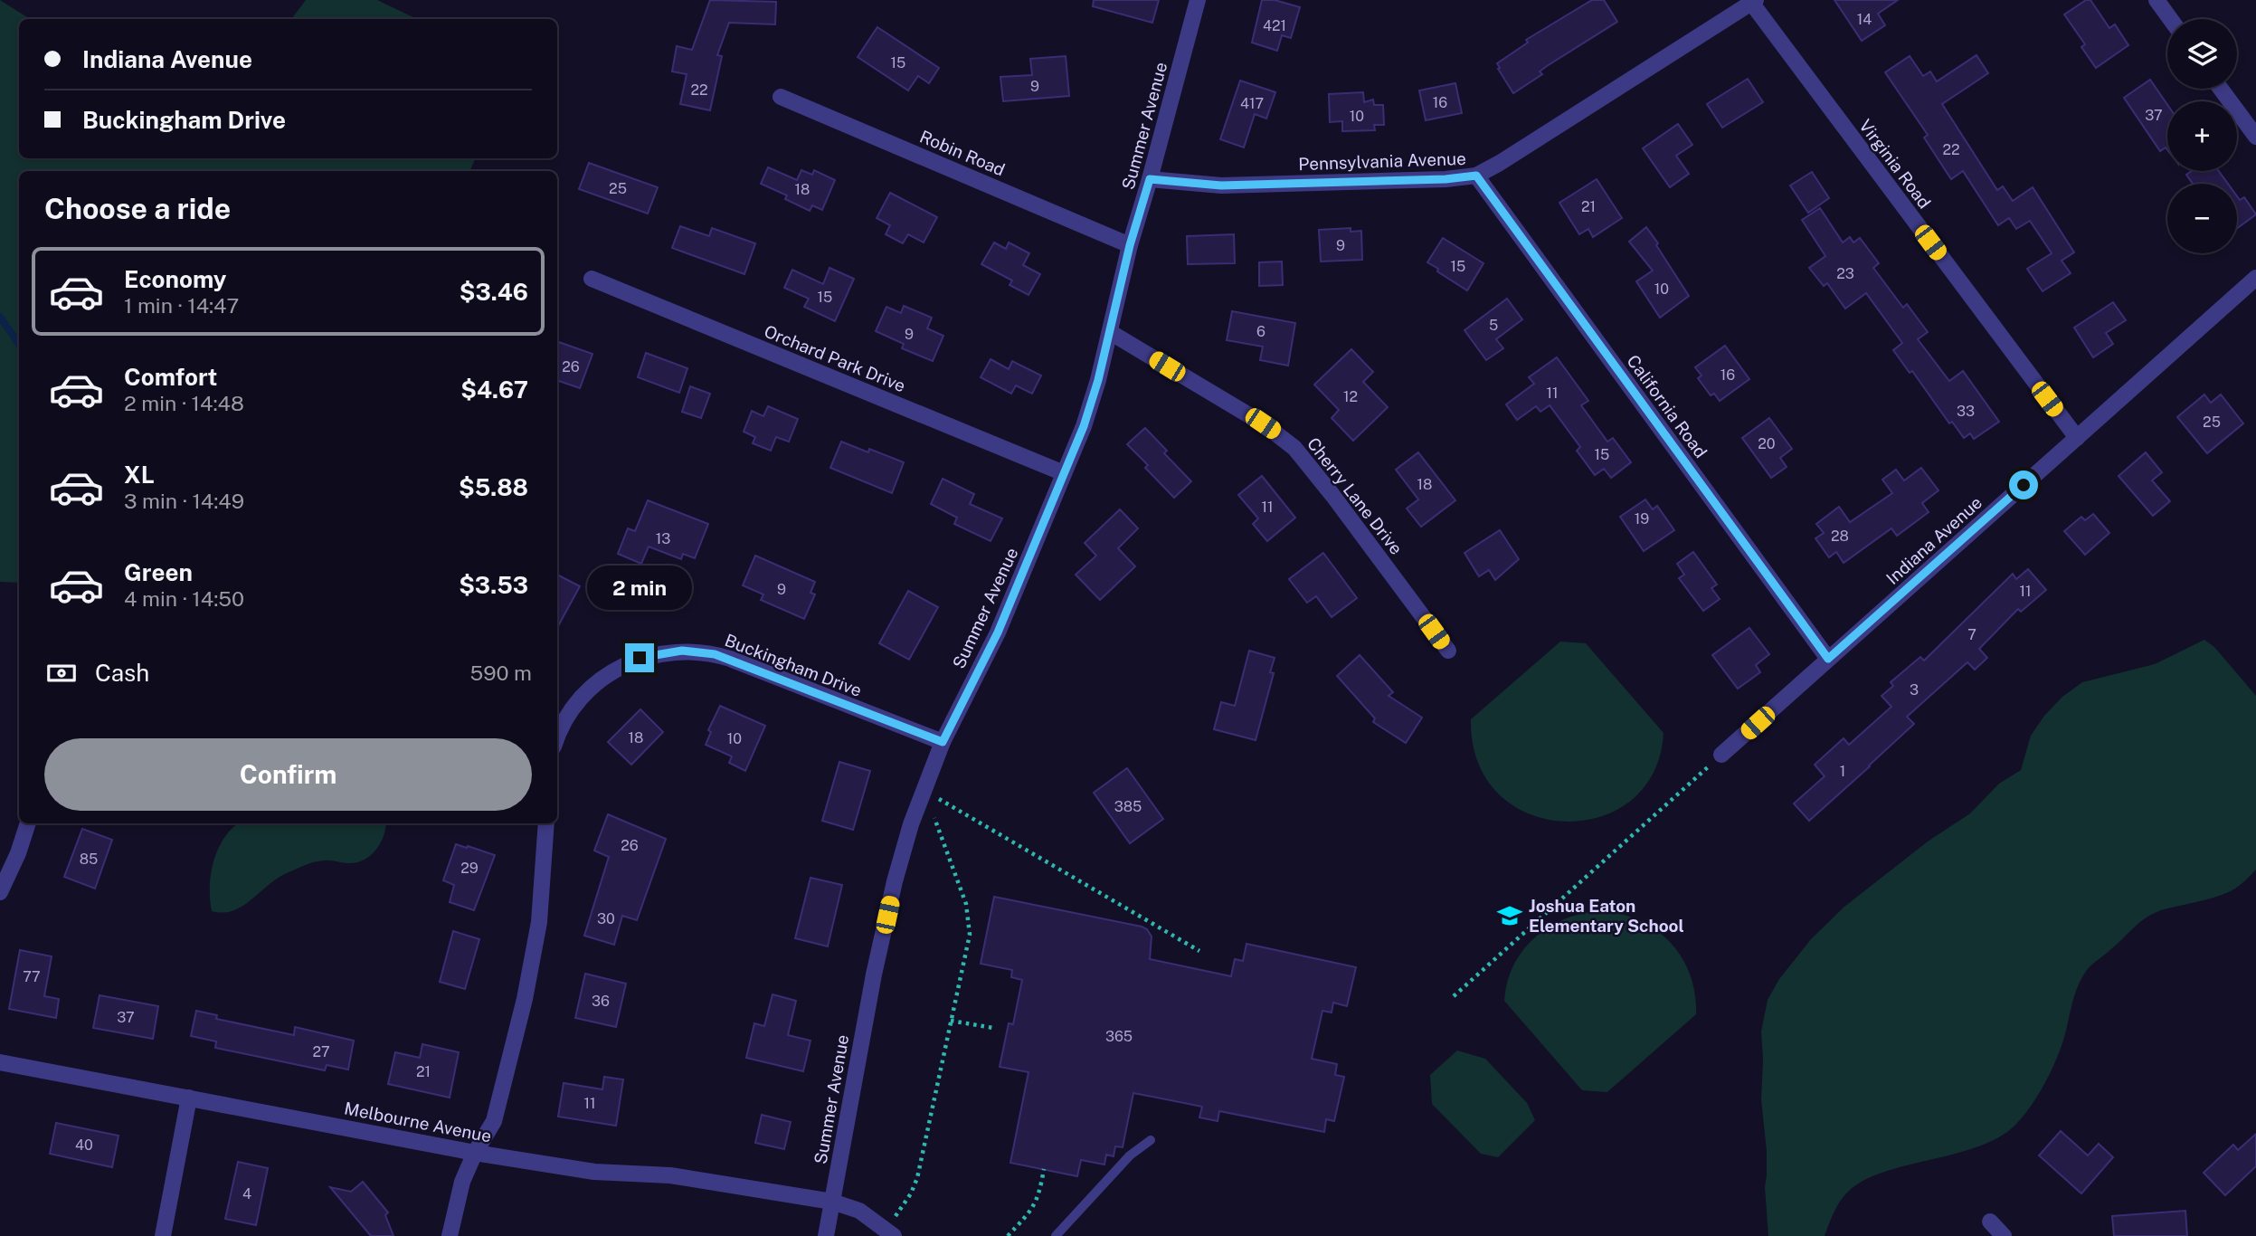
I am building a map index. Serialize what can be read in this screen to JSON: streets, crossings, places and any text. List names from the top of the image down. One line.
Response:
{"streets":{"street":["Summer Avenue","Robin Road","Pennsylvania Avenue","Virginia Road","Orchard Park Drive","California Road","Cherry Lane Drive","Indiana Avenue","Buckingham Drive","Melbourne Avenue"]},"crossings":[["Summer Avenue","Robin Road"],["Summer Avenue","Pennsylvania Avenue"],["Summer Avenue","Orchard Park Drive"],["Summer Avenue","Cherry Lane Drive"],["Summer Avenue","Buckingham Drive"],["Summer Avenue","Melbourne Avenue"],["Pennsylvania Avenue","Virginia Road"],["Pennsylvania Avenue","California Road"],["Virginia Road","Indiana Avenue"],["California Road","Indiana Avenue"]],"places":{"school or university":["Joshua Eaton Elementary School"]},"house_numbers":["14","421","15","9","22","16","417","37","10","22","25","18","21","9","15","23","10","15","5","6","9","26","16","11","12","33","25","20","15","18","11","19","28","13","9","11","7","3","18","10","1","385","26","85","29","30","77","36","37","365","27","21","11","40","4"],"page":{"map_buttons":["+","−"],"banner":["Indiana Avenue","Buckingham Drive"],"heading":"Choose a ride","list":[{"name":"Economy","note":"1 min · 14:47","value":"$3.46"},{"name":"Comfort","note":"2 min · 14:48","value":"$4.67"},{"name":"XL","note":"3 min · 14:49","value":"$5.88"},{"name":"Green","note":"4 min · 14:50","value":"$3.53"}],"bubble":"2 min","pay":["Cash","590 m"],"buttons":"Confirm"}}
